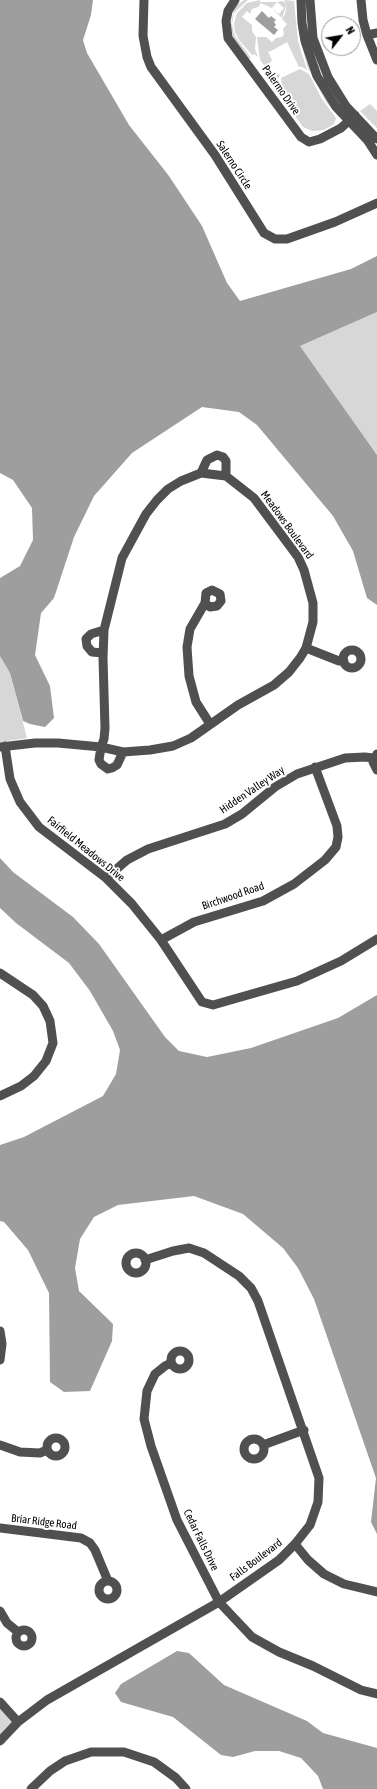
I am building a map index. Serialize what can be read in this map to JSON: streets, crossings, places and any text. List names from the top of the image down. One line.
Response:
{"streets":{"street":["Palermo Drive","Salerno Circle","Meadows Boulevard","Hidden Valley Way","Fairfield Meadows Drive","Birchwood Road","Briar Ridge Road","Cedar Falls Drive","Falls Boulevard"]},"crossings":[["Meadows Boulevard","Fairfield Meadows Drive"],["Hidden Valley Way","Fairfield Meadows Drive"],["Hidden Valley Way","Birchwood Road"],["Fairfield Meadows Drive","Birchwood Road"],["Cedar Falls Drive","Falls Boulevard"]],"north":"top right"}
